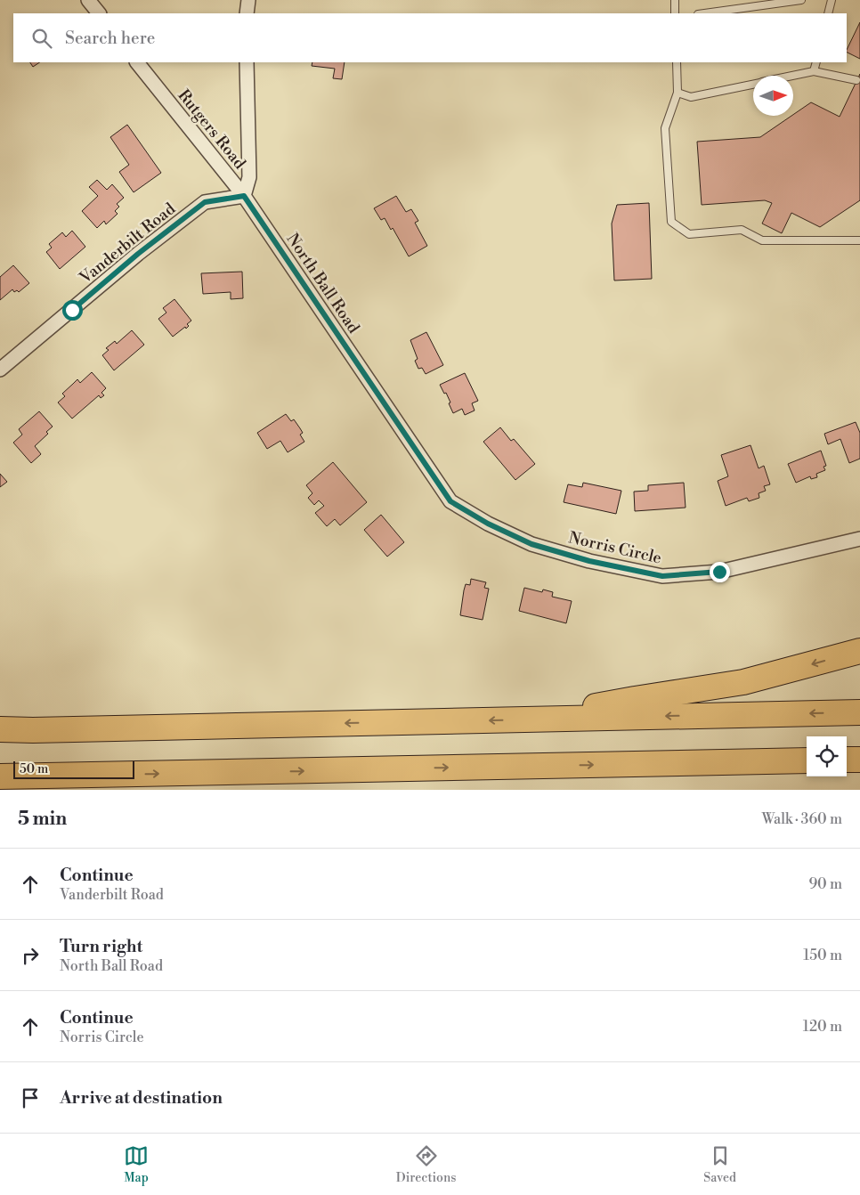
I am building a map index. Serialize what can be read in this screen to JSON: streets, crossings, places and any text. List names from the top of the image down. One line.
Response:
{"streets":{"street":["Rutgers Road","Vanderbilt Road","North Ball Road","Norris Circle"]},"crossings":[["Rutgers Road","Vanderbilt Road"],["Rutgers Road","North Ball Road"],["Vanderbilt Road","North Ball Road"],["North Ball Road","Norris Circle"]],"scale_bar":"50 m","north":"right","page":{"search":"Search here","scale":"50 m","heading":["5 min","Walk · 360 m"],"list":[["Continue","Vanderbilt Road","90 m"],["Turn right","North Ball Road","150 m"],["Continue","Norris Circle","120 m"],"Arrive at destination"],"nav":["Map","Directions","Saved"]}}
